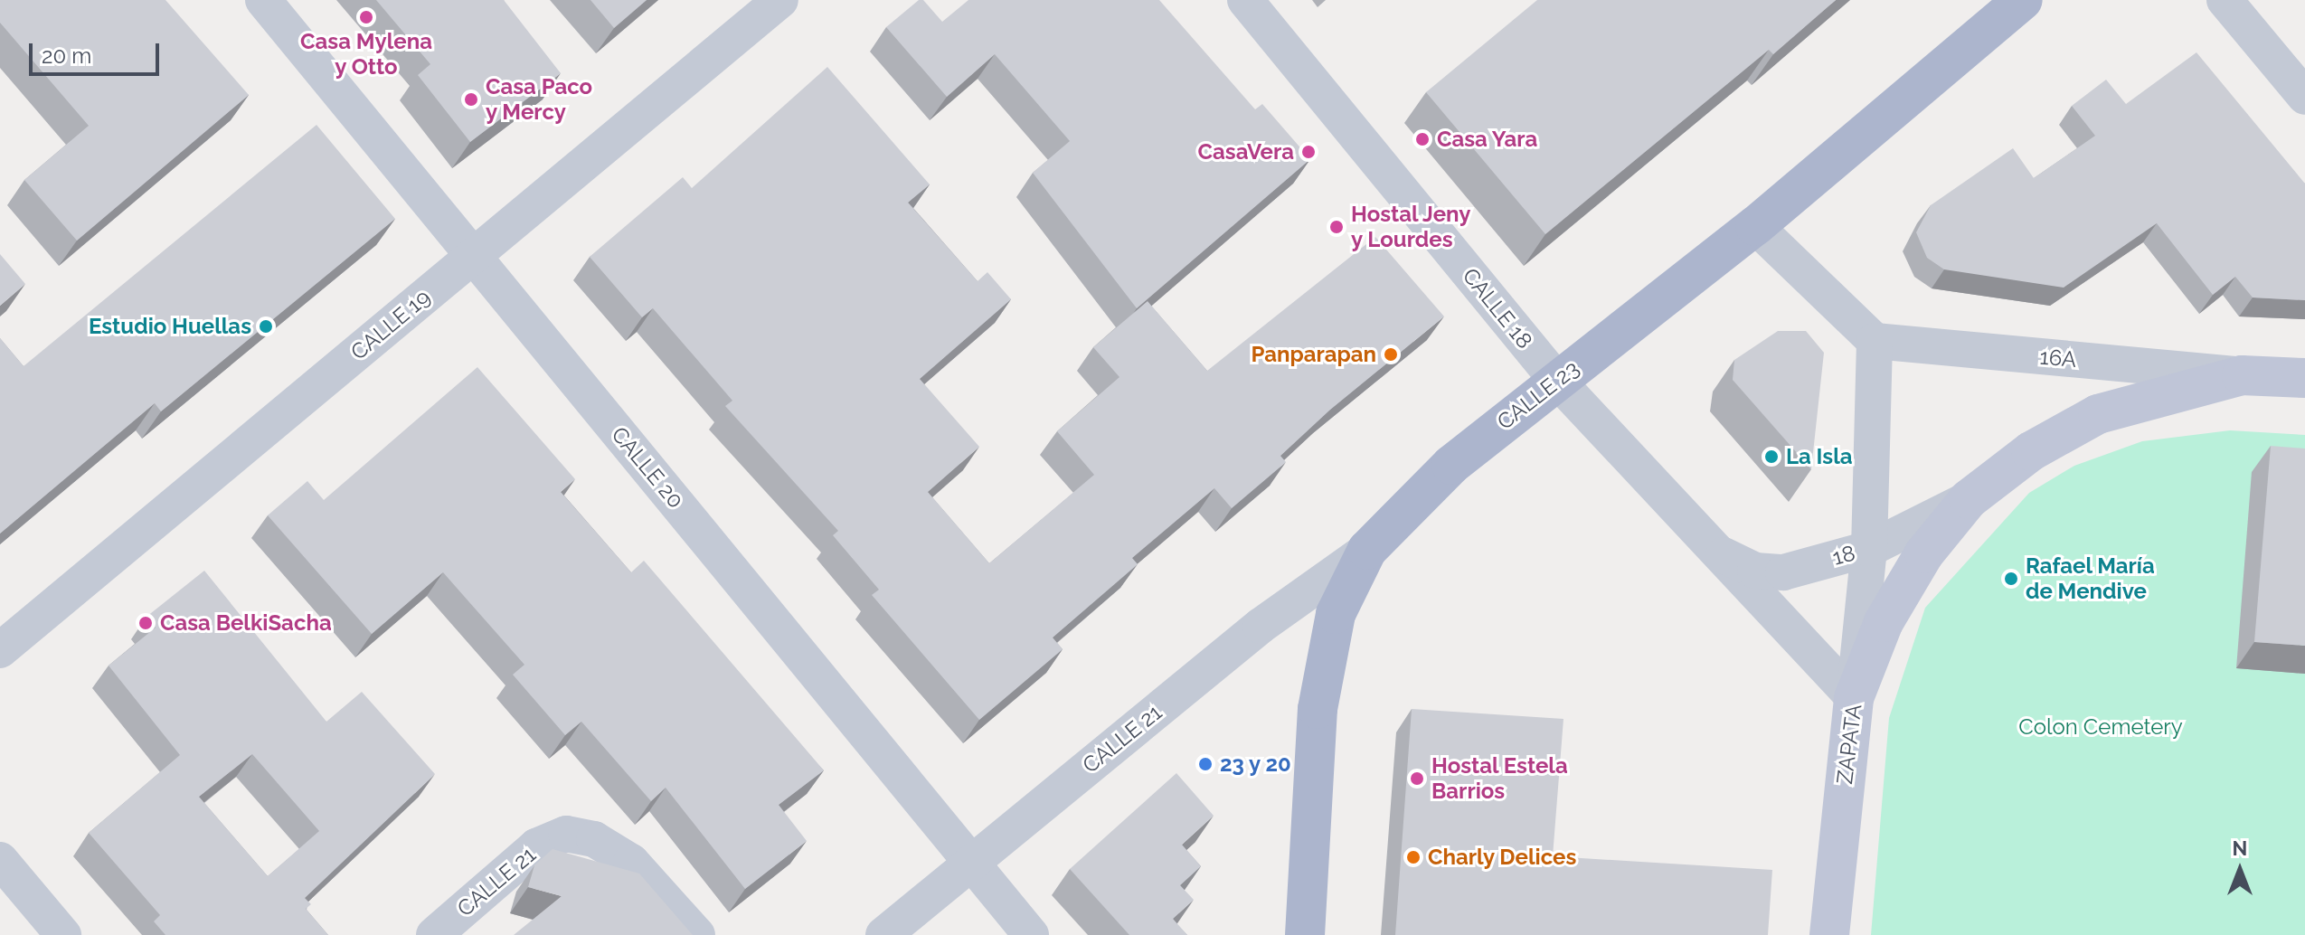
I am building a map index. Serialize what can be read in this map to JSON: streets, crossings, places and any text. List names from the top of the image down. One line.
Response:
{"streets":{"main road":["CALLE 23","ZAPATA"],"street":["CALLE 18","CALLE 19","16A","CALLE 20","18","CALLE 21"]},"crossings":[["CALLE 18","CALLE 23"],["CALLE 18","18"],["CALLE 18","ZAPATA"],["CALLE 19","CALLE 20"],["16A","ZAPATA"],["CALLE 23","CALLE 21"],["CALLE 20","CALLE 21"],["18","ZAPATA"]],"parks":["Colon Cemetery"],"places":["Casa Mylena y Otto","Casa Paco y Mercy","Casa Yara","CasaVera","Hostal Jeny y Lourdes","Estudio Huellas","Panparapan","La Isla","Rafael María de Mendive","Casa BelkiSacha","23 y 20","Hostal Estela Barrios","Charly Delices"],"scale_bar":"20 m","north":"top"}
